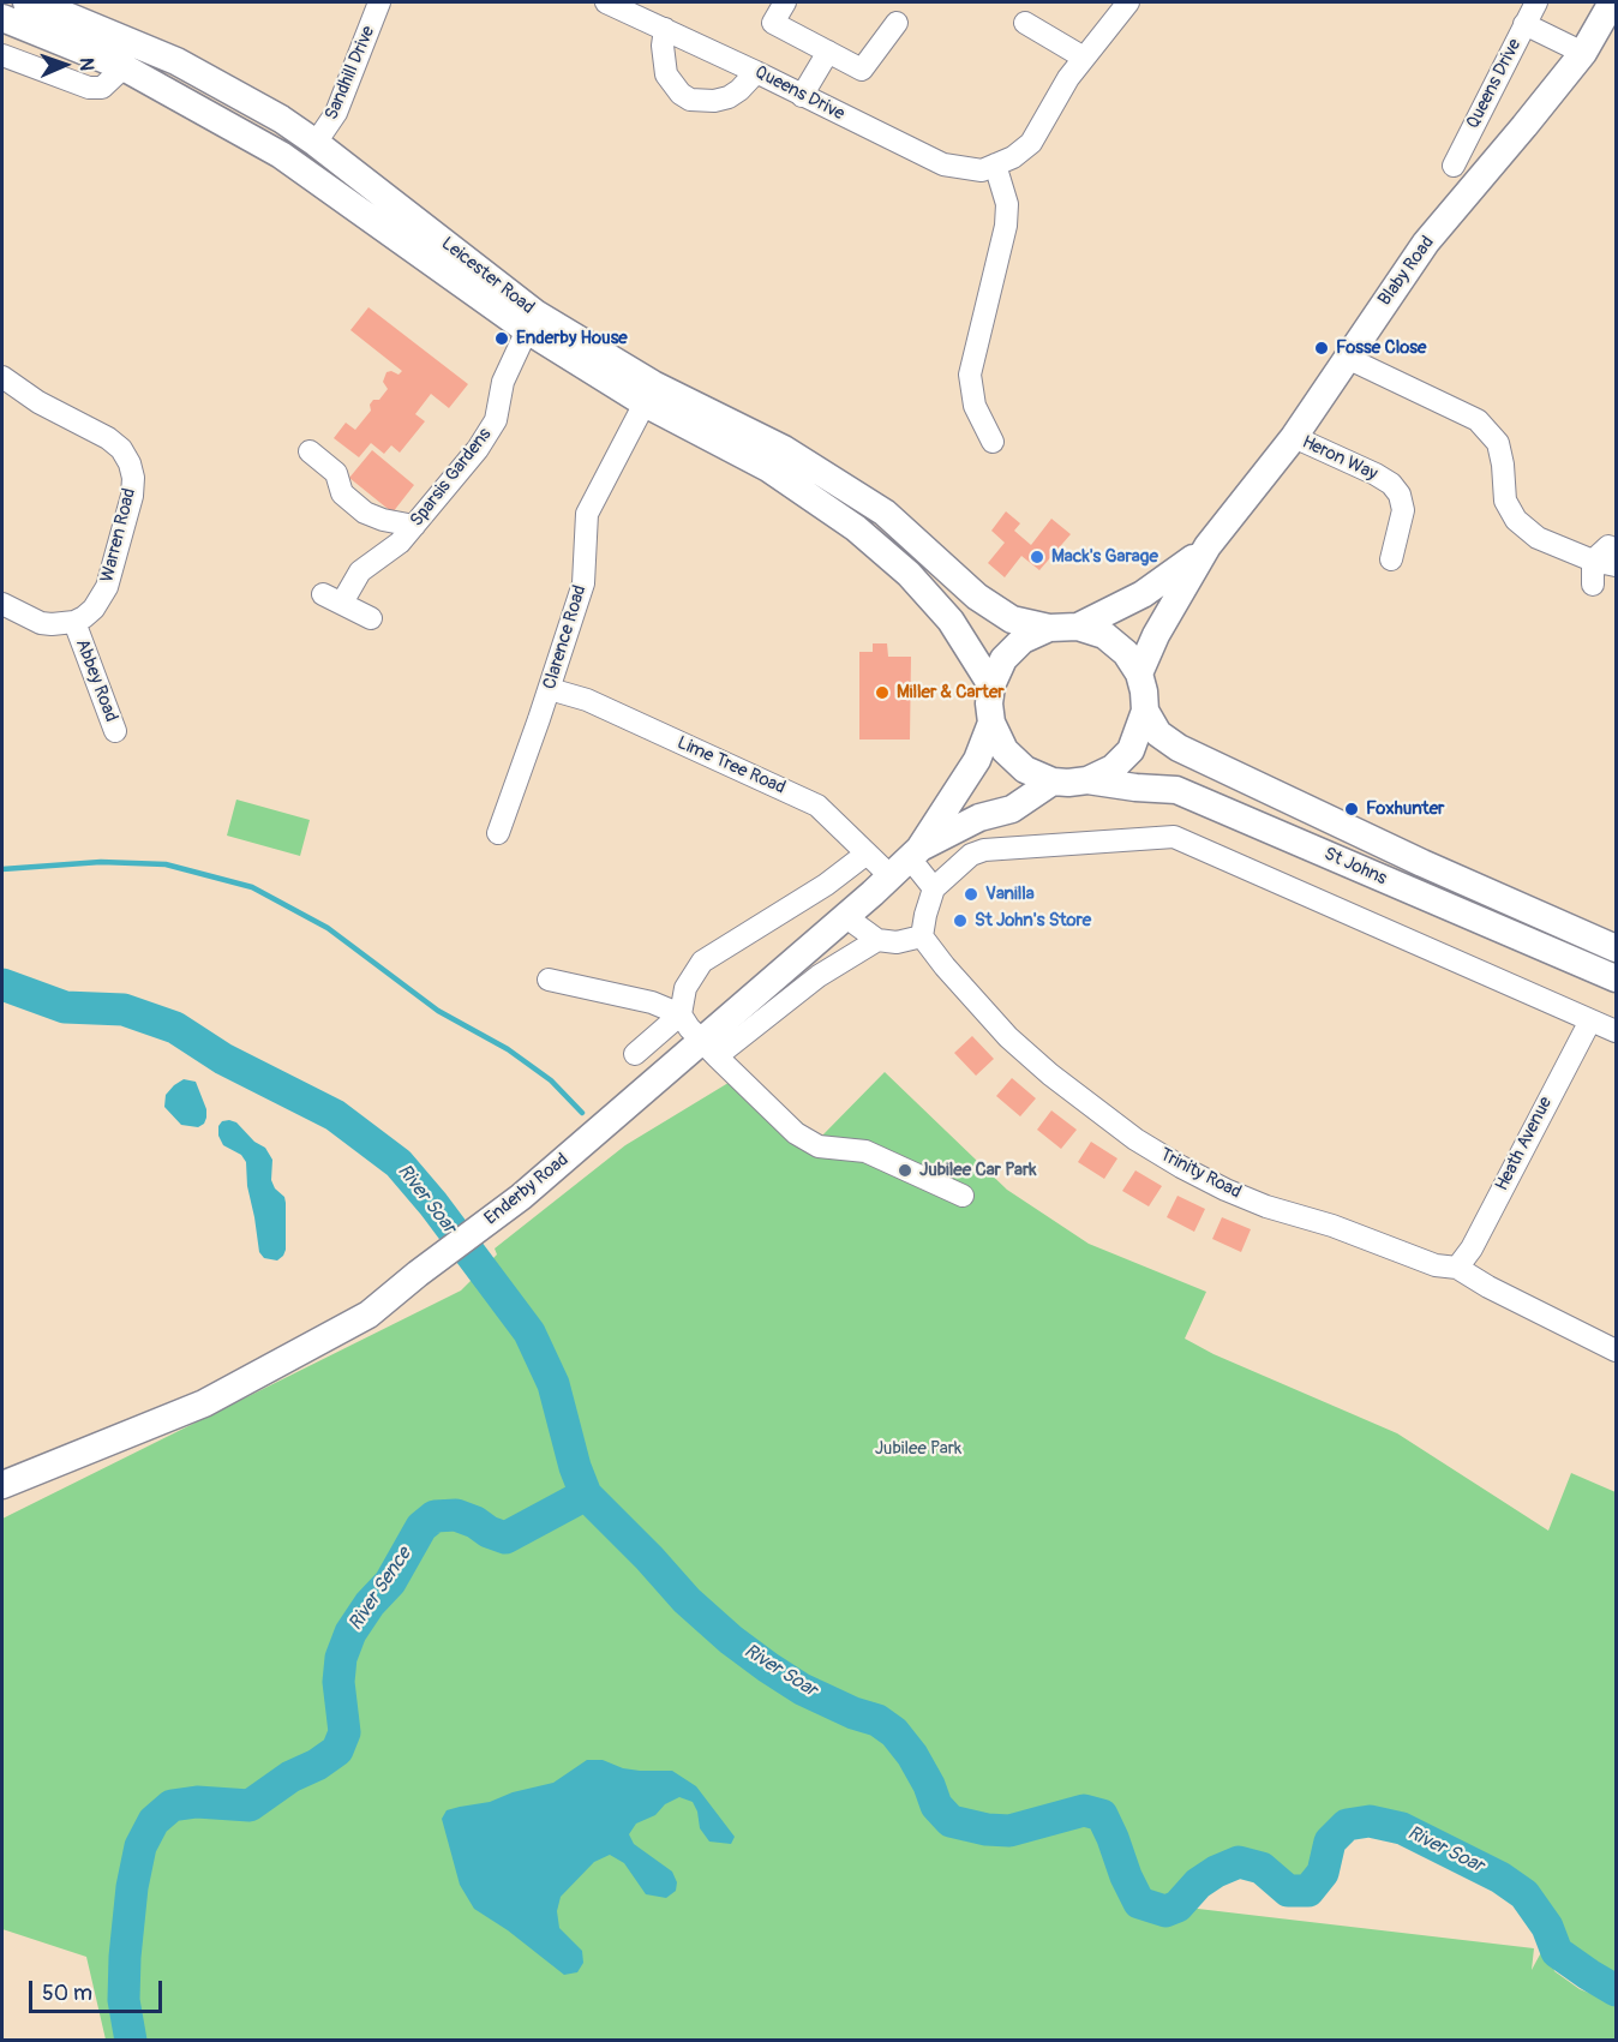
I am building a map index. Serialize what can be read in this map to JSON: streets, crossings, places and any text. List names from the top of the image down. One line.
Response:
{"streets":{"main road":["Blaby Road","Leicester Road","St Johns","Enderby Road"],"street":["Sandhill Drive","Queens Drive","Heron Way","Sparsis Gardens","Warren Road","Clarence Road","Abbey Road","Lime Tree Road","Heath Avenue","Trinity Road"]},"crossings":[["Sandhill Drive","Leicester Road"],["Blaby Road","Leicester Road"],["Blaby Road","Heron Way"],["Blaby Road","St Johns"],["Blaby Road","Enderby Road"],["Leicester Road","Sparsis Gardens"],["Leicester Road","Clarence Road"],["Leicester Road","St Johns"],["Leicester Road","Enderby Road"],["Warren Road","Abbey Road"],["Clarence Road","Lime Tree Road"],["Lime Tree Road","Enderby Road"],["St Johns","Enderby Road"],["Heath Avenue","Trinity Road"]],"water":["River Soar","River Sence"],"parks":["Jubilee Park"],"places":["Enderby House","Fosse Close","Mack's Garage","Miller & Carter","Foxhunter","Vanilla","St John's Store","Jubilee Car Park"],"scale_bar":"50 m","north":"right"}
